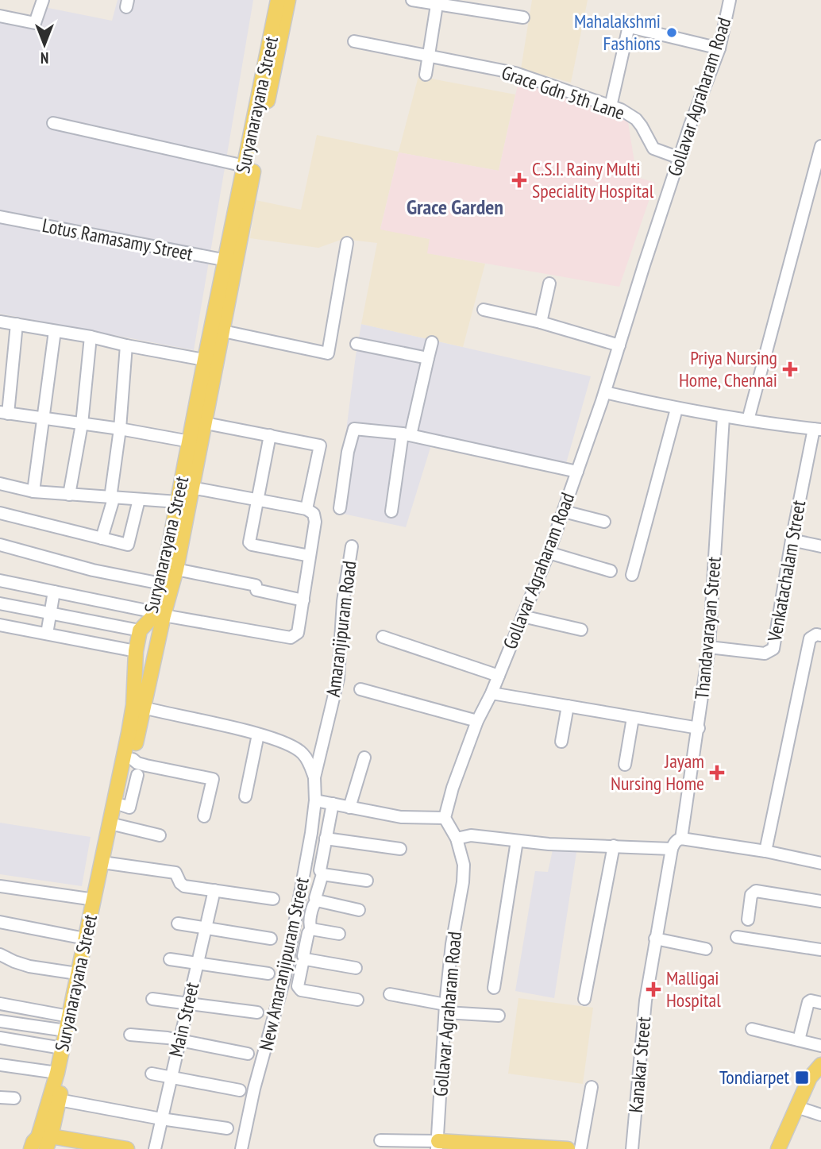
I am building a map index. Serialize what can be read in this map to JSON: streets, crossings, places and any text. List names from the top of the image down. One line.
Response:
{"streets":{"main road":["Suryanarayana Street"],"street":["Grace Gdn 5th Lane","Gollavar Agraharam Road","Lotus Ramasamy Street","Venkatachalam Street","Thandavarayan Street","Amaranjipuram Road","New Amaranjipuram Street","Main Street","Kanakar Street"]},"crossings":[["Grace Gdn 5th Lane","Gollavar Agraharam Road"],["Suryanarayana Street","Lotus Ramasamy Street"],["Venkatachalam Street","Thandavarayan Street"],["Amaranjipuram Road","New Amaranjipuram Street"]],"districts":["Grace Garden"],"places":{"other":["Mahalakshmi Fashions"],"health":["C.S.I. Rainy Multi Speciality Hospital","Priya Nursing Home, Chennai","Jayam Nursing Home","Malligai Hospital"],"transit":["Tondiarpet"]},"north":"bottom"}
